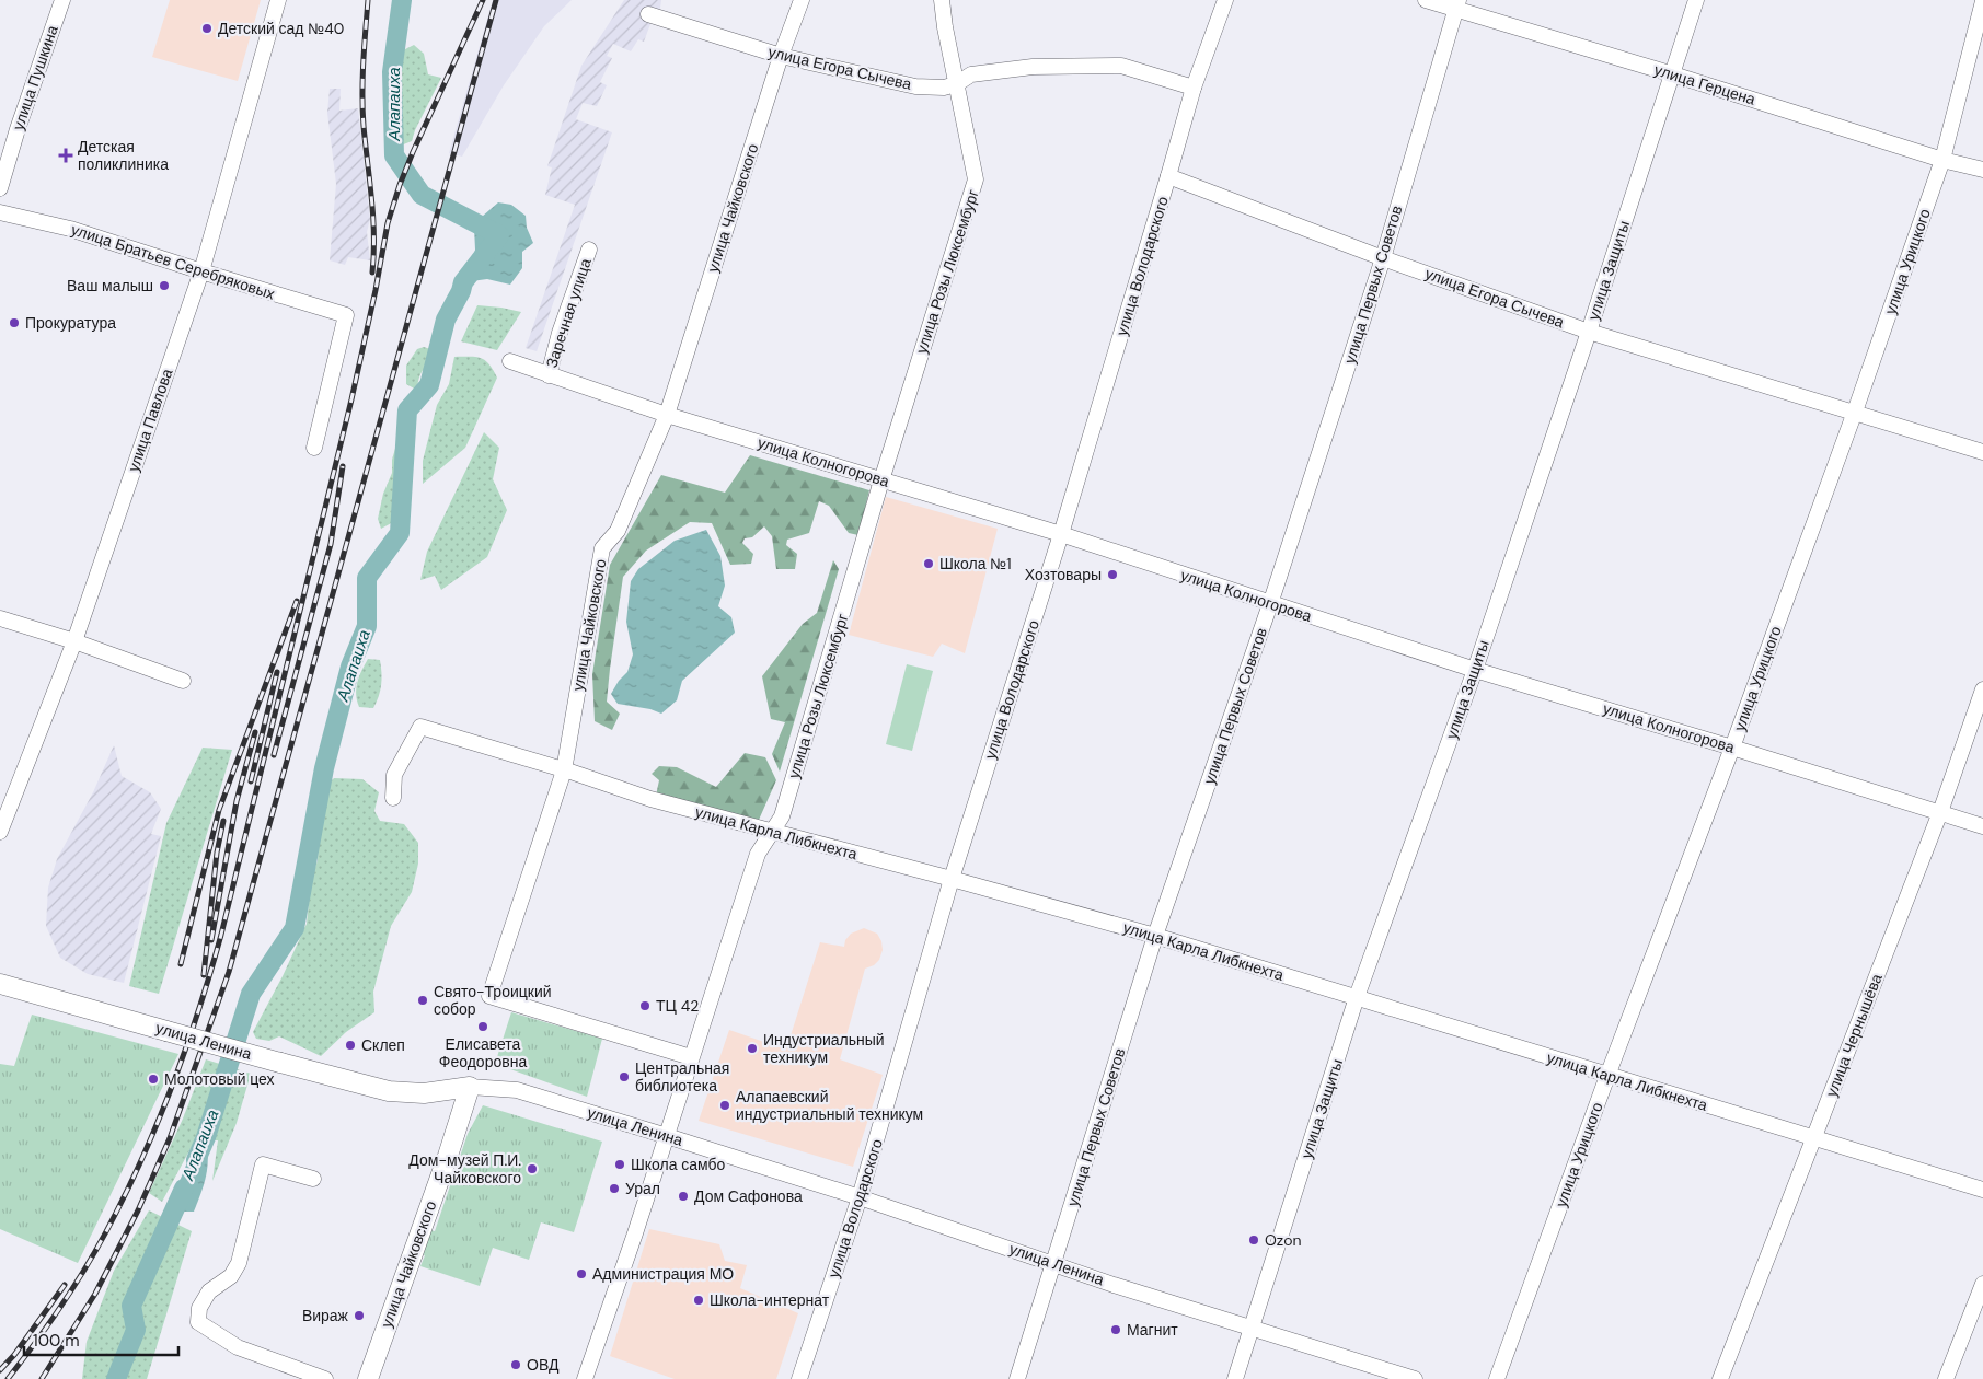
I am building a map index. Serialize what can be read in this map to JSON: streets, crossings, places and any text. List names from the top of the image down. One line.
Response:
{"streets":{"main road":["улица Чайковского","улица Ленина"],"street":["улица Егора Сычева","улица Пушкина","улица Герцена","улица Братьев Серебряковых","улица Урицкого","улица Володарского","улица Защиты","улица Розы Люксембург","улица Первых Советов","Заречная улица","улица Павлова","улица Колногорова","улица Карла Либкнехта","улица Чернышёва"]},"crossings":[["улица Егора Сычева","улица Чайковского"],["улица Егора Сычева","улица Урицкого"],["улица Егора Сычева","улица Володарского"],["улица Егора Сычева","улица Защиты"],["улица Егора Сычева","улица Розы Люксембург"],["улица Егора Сычева","улица Первых Советов"],["улица Герцена","улица Урицкого"],["улица Герцена","улица Защиты"],["улица Герцена","улица Первых Советов"],["улица Чайковского","улица Розы Люксембург"],["улица Чайковского","улица Колногорова"],["улица Чайковского","улица Карла Либкнехта"],["улица Чайковского","улица Ленина"],["улица Братьев Серебряковых","улица Павлова"],["улица Урицкого","улица Колногорова"],["улица Урицкого","улица Карла Либкнехта"],["улица Володарского","улица Колногорова"],["улица Володарского","улица Карла Либкнехта"],["улица Володарского","улица Ленина"],["улица Защиты","улица Колногорова"],["улица Защиты","улица Карла Либкнехта"],["улица Защиты","улица Ленина"],["улица Розы Люксембург","улица Колногорова"],["улица Розы Люксембург","улица Карла Либкнехта"],["улица Розы Люксембург","улица Ленина"],["улица Первых Советов","улица Колногорова"],["улица Первых Советов","улица Карла Либкнехта"],["улица Первых Советов","улица Ленина"],["Заречная улица","улица Колногорова"],["улица Колногорова","улица Чернышёва"],["улица Карла Либкнехта","улица Чернышёва"]],"water":["Алапаиха"],"places":{"other":["Детский сад №40","Ваш малыш","Прокуратура","Школа №1","Хозтовары","Свято-Троицкий собор","ТЦ 42","Елисавета Феодоровна","Склеп","Индустриальный техникум","Центральная библиотека","Молотовый цех","Алапаевский индустриальный техникум","Школа самбо","Дом-музей П.И. Чайковского","Урал","Дом Сафонова","Ozon","Администрация МО","Школа-интернат","Вираж","Магнит","ОВД"],"health":["Детская поликлиника"]},"scale_bar":"100 m"}
